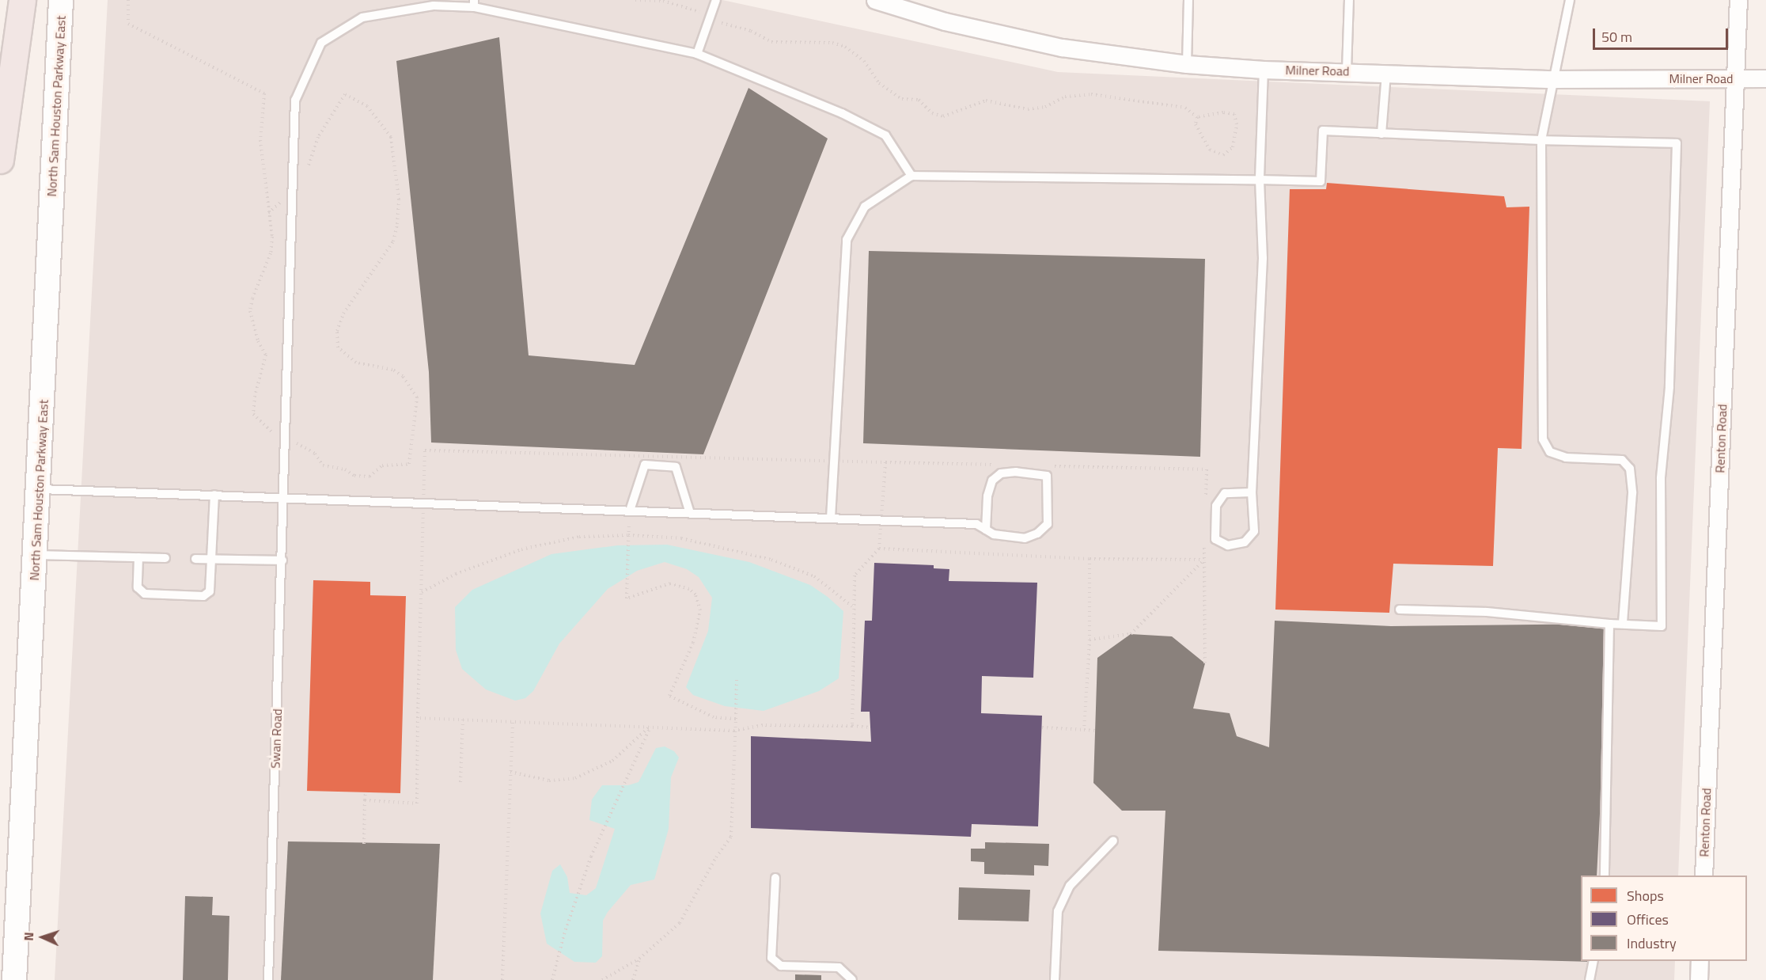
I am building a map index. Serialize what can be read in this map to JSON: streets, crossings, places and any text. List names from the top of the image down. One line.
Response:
{"streets":{"main road":["North Sam Houston Parkway East"],"street":["Milner Road","Renton Road"],"lane":["Swan Road"]},"crossings":[["Milner Road","Renton Road"]],"legend":["Shops","Offices","Industry"],"scale_bar":"50 m","north":"left"}
